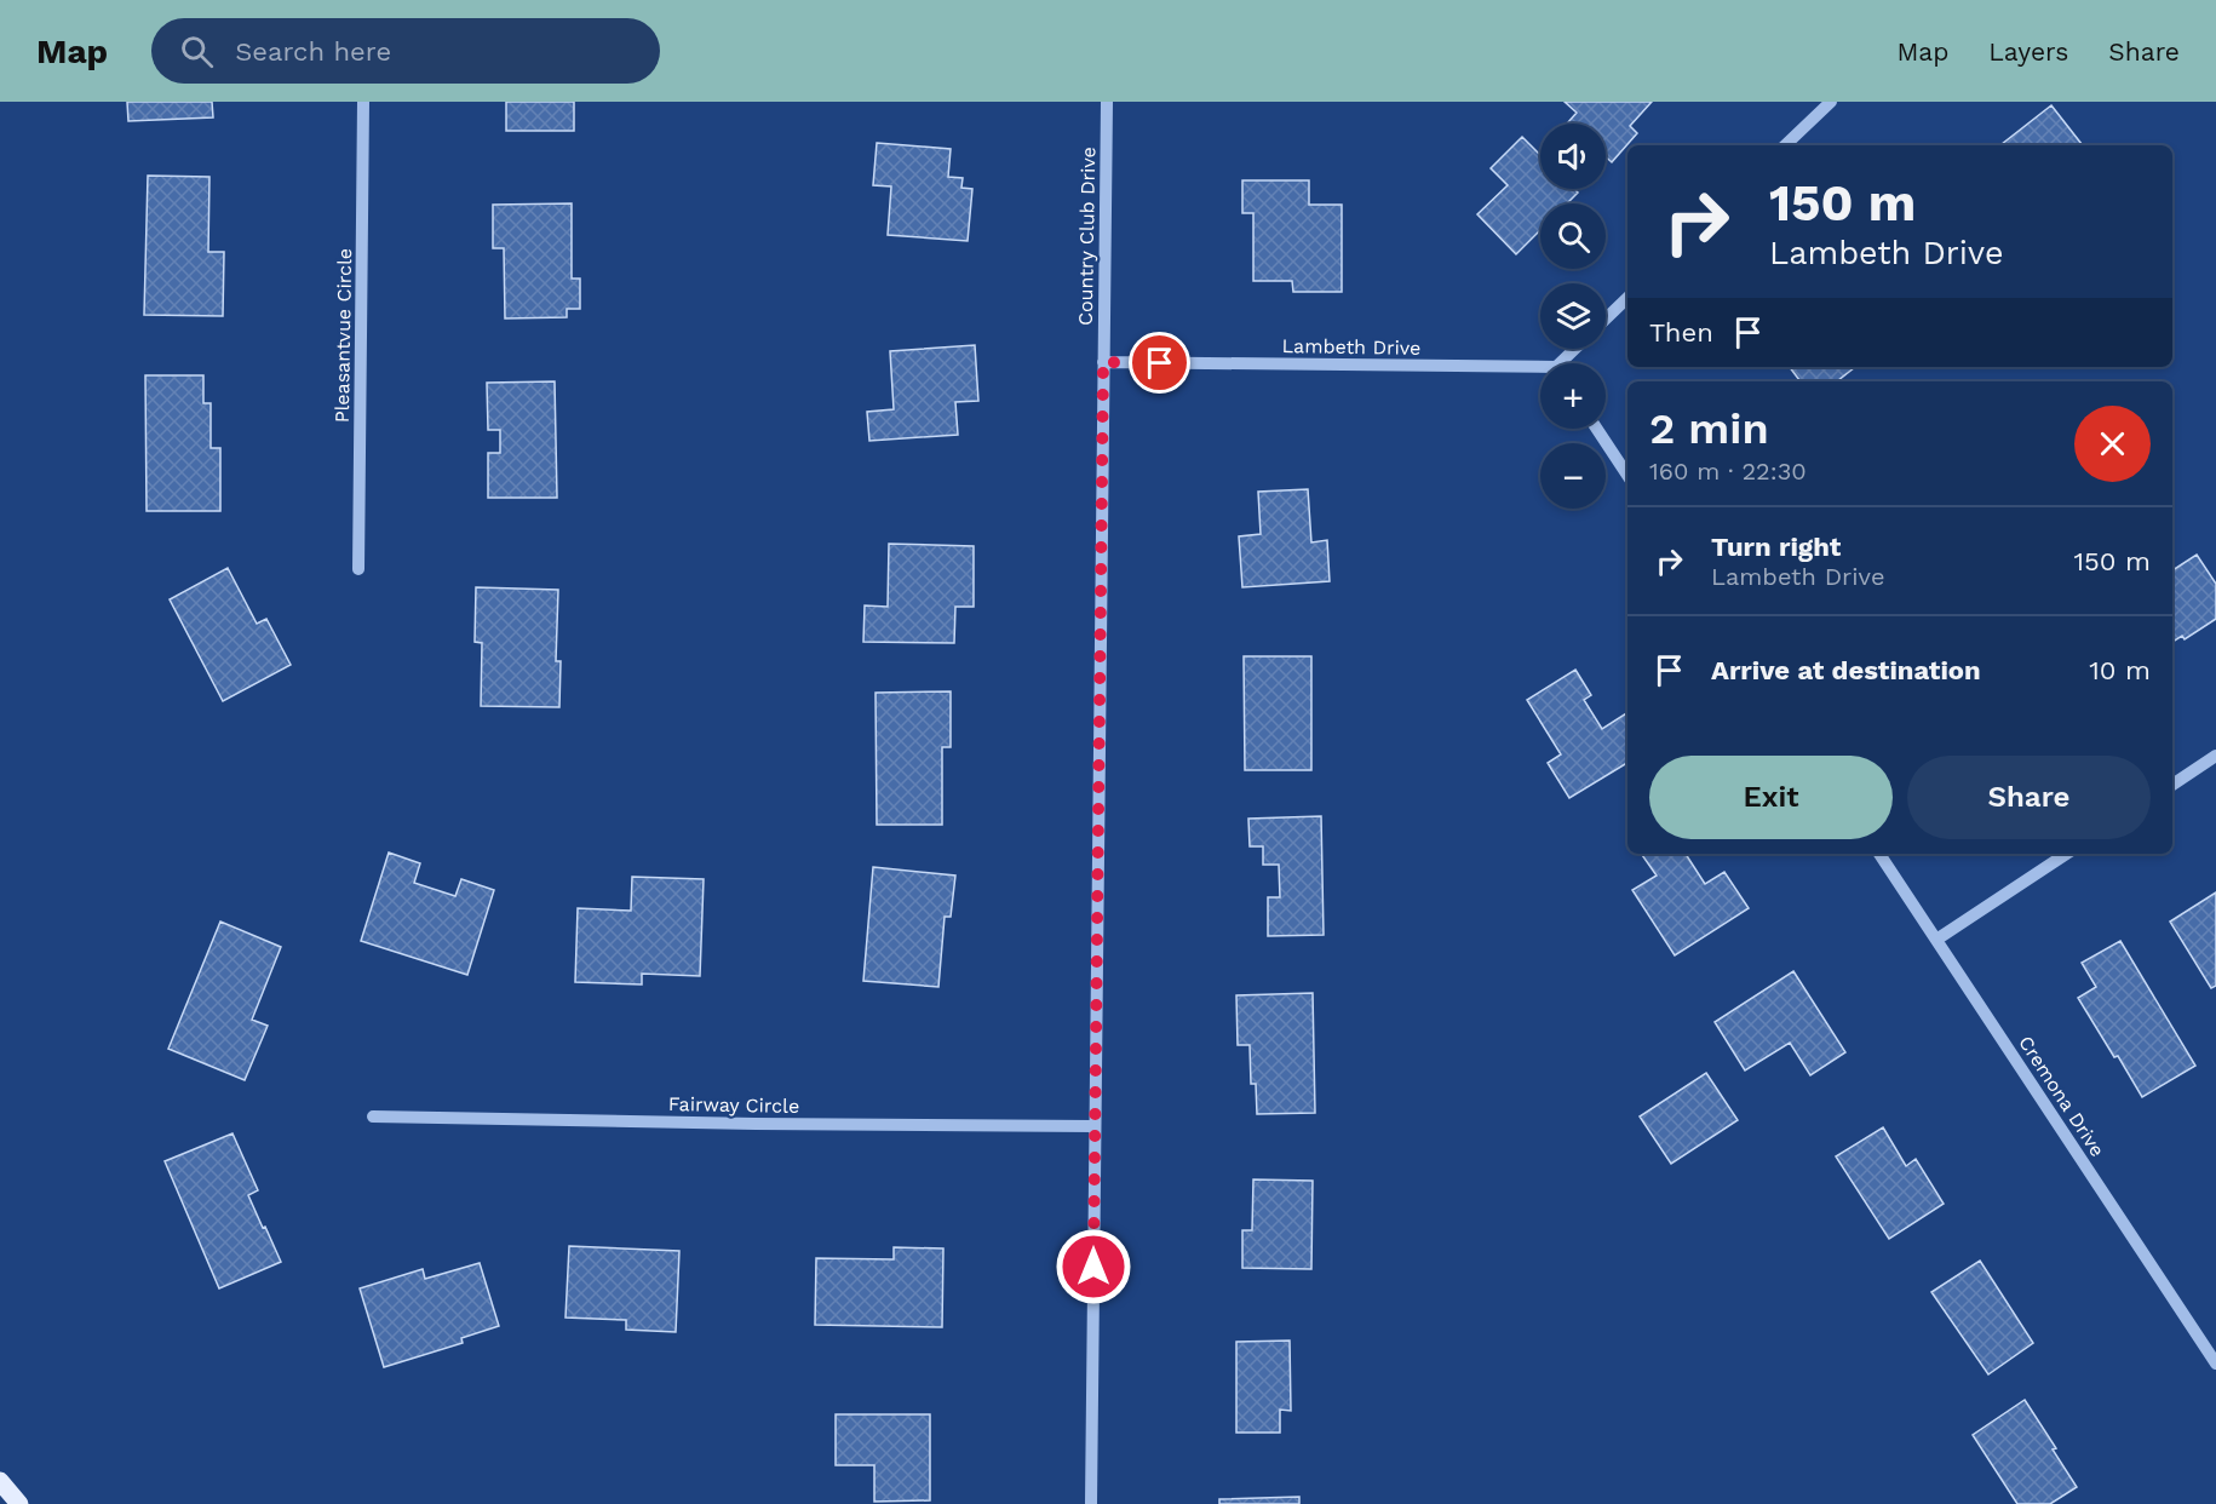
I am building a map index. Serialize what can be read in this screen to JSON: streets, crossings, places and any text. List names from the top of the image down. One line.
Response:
{"streets":{"street":["Country Club Drive","Pleasantvue Circle","Lambeth Drive","Cremona Drive","Fairway Circle"]},"crossings":[["Country Club Drive","Lambeth Drive"],["Country Club Drive","Fairway Circle"]],"page":{"header":"Map","search":"Search here","nav":["Map","Layers","Share"],"map_buttons":["+","−"],"turn":["150 m","Lambeth Drive"],"then":"Then","heading":["2 min","160 m · 22:30"],"list":[{"name":"Turn right","note":"Lambeth Drive","value":"150 m"},{"name":"Arrive at destination","value":"10 m"}],"buttons":["Exit","Share"]}}
